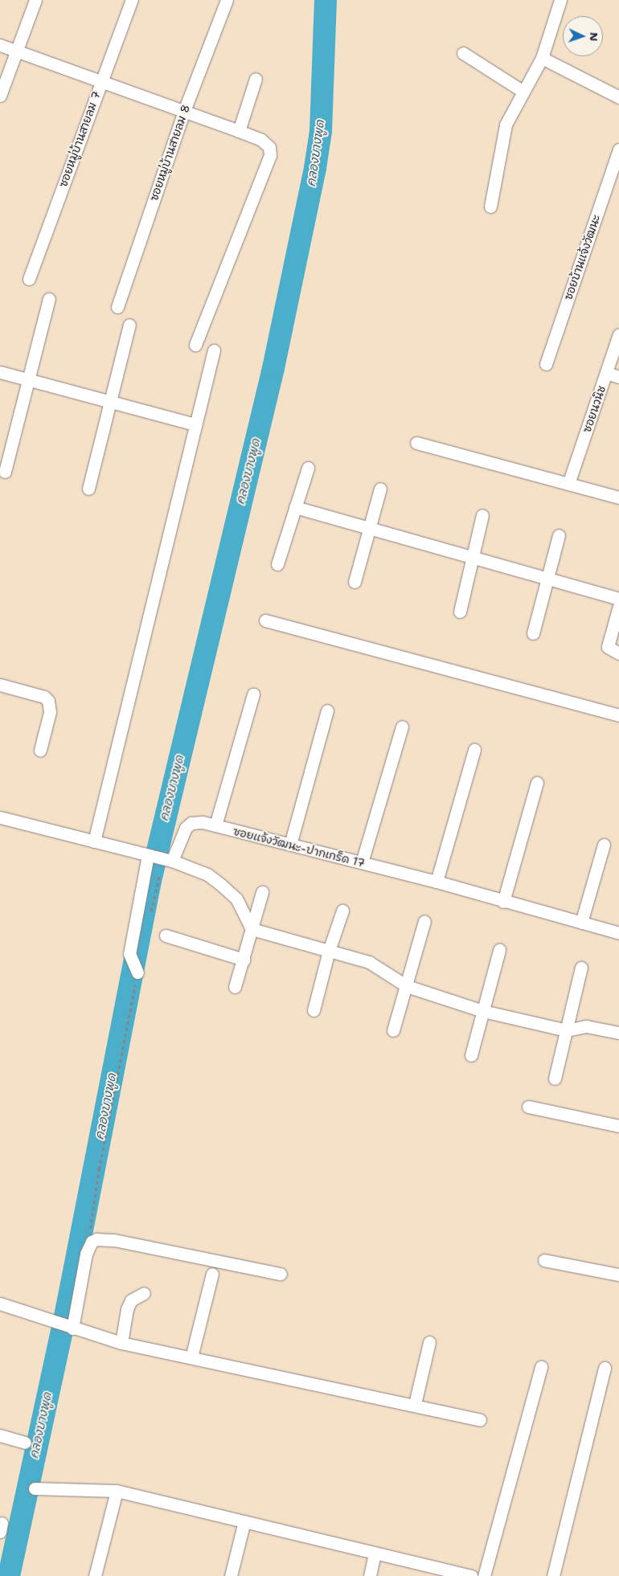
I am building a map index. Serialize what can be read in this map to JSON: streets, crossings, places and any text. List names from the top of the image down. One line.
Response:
{"streets":{"street":["ซอยหมู่บ้านสายลม 7","ซอยหมู่บ้านสายลม 8","ซอยบ้านแจ้งวัฒนะ","ซอยนวนิช","ซอยแจ้งวัฒนะ-ปากเกร็ด 17"]},"water":["คลองบางพูด"],"north":"right"}
